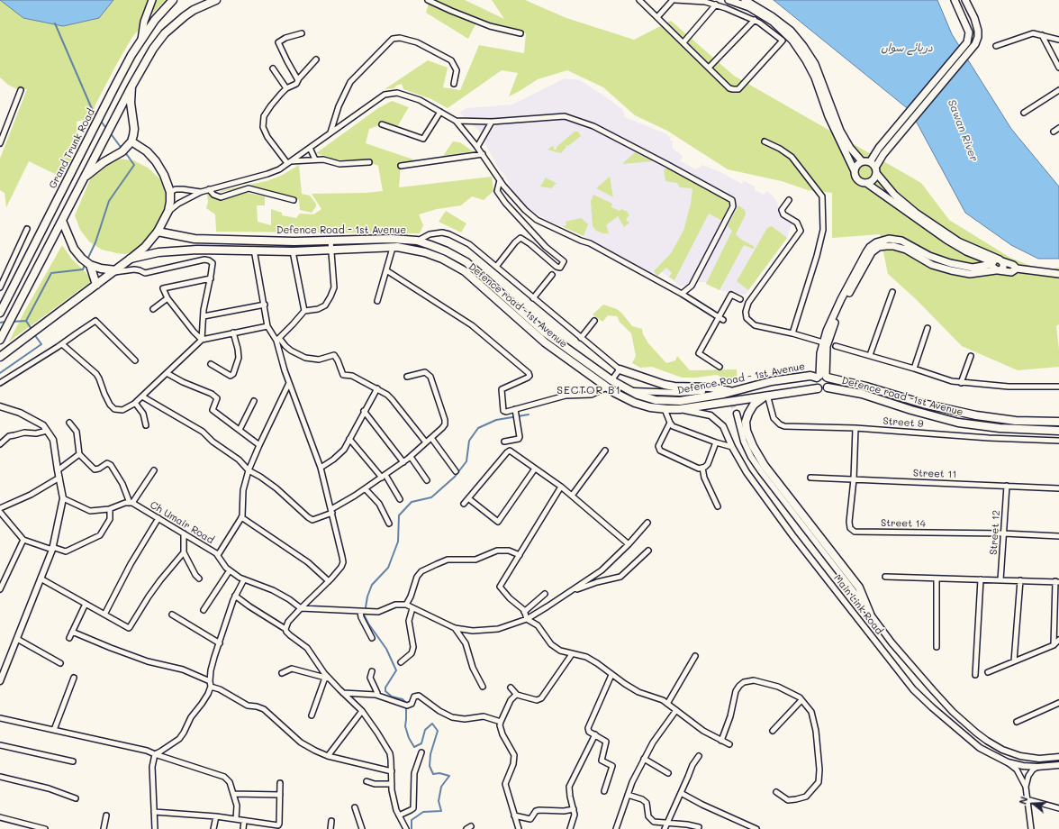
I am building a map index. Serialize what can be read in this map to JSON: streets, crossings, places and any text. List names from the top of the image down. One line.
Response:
{"streets":{"main road":["Grand Trunk Road","Defence Road - 1st Avenue","Defence road -1st Avenue"],"street":["Street 9","Street 11","Ch Umair Road","Street 14","Street 12","Main Link Road"]},"crossings":[["Defence Road - 1st Avenue","Defence road -1st Avenue"],["Defence road -1st Avenue","Street 9"],["Defence road -1st Avenue","Main Link Road"],["Street 9","Street 14"],["Street 11","Street 14"],["Street 11","Street 12"],["Street 14","Street 12"]],"districts":["SECTOR B1"],"water":["دریائے سواں","Sawan River"],"north":"left"}
